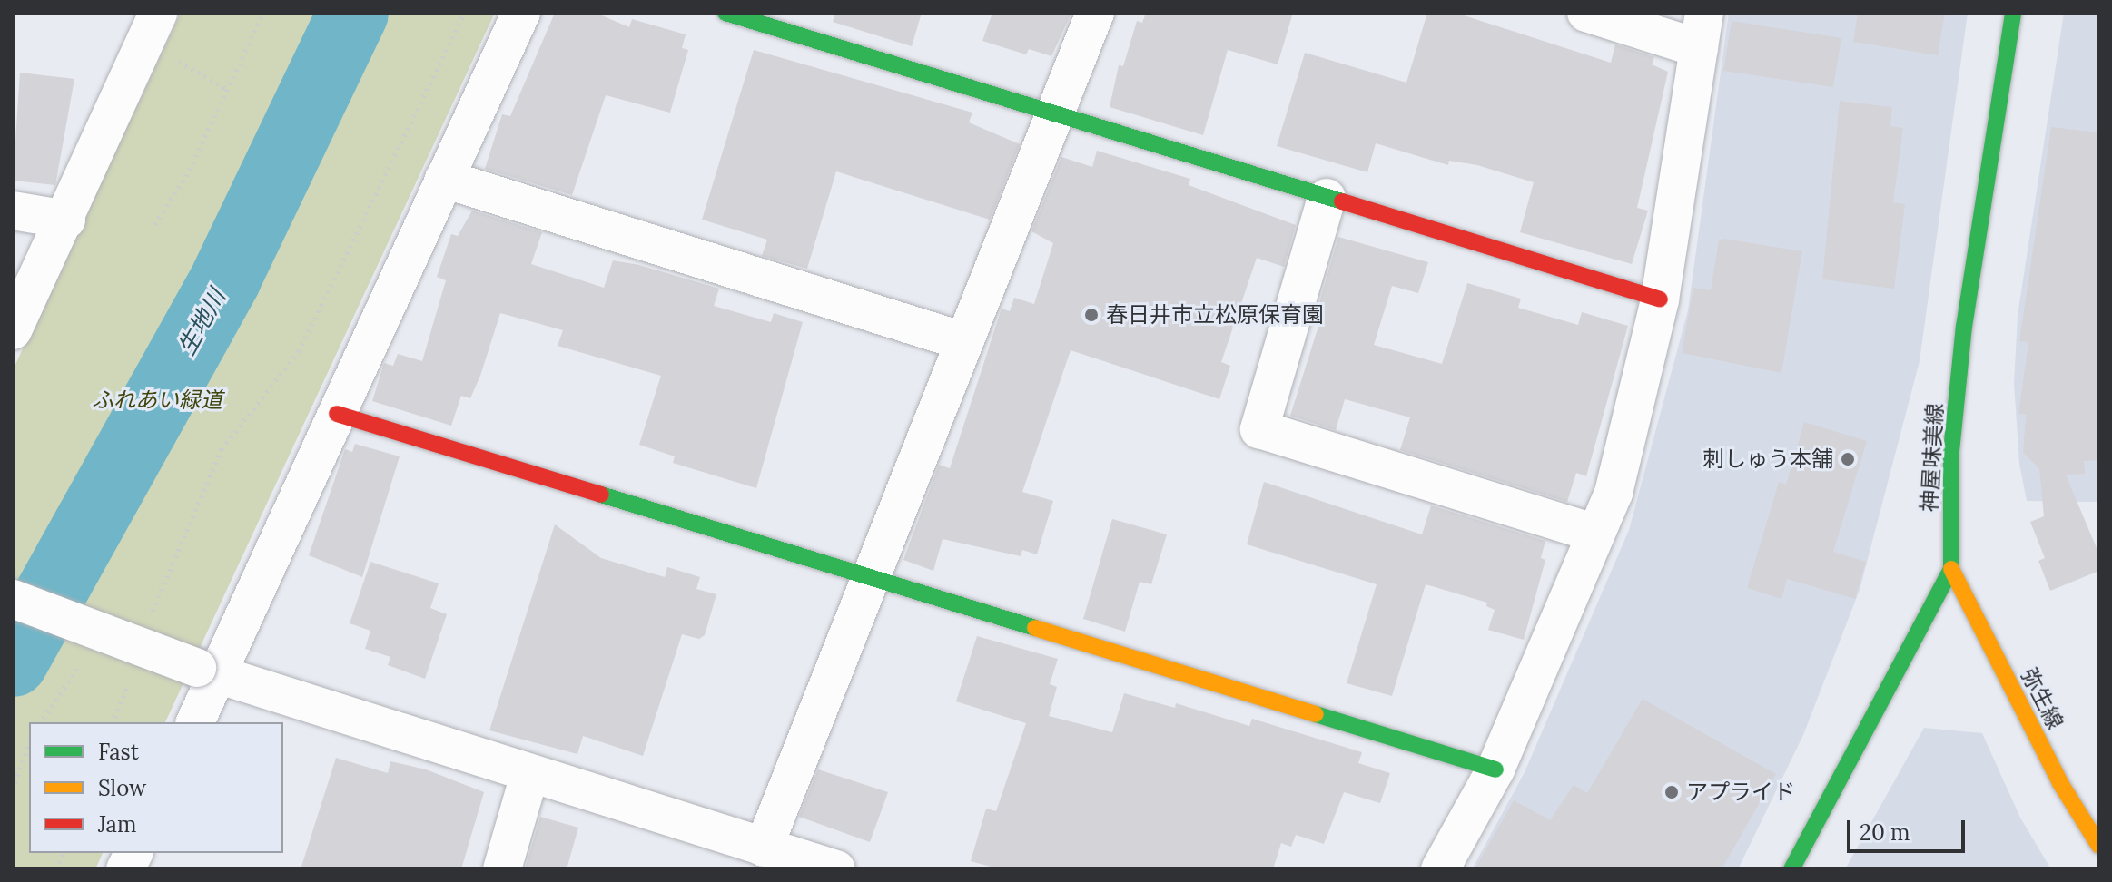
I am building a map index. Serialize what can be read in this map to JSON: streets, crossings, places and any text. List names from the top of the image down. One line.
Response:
{"streets":{"street":["神屋味美線","弥生線"]},"crossings":[["神屋味美線","弥生線"]],"water":["生地川"],"parks":["ふれあい緑道"],"places":["春日井市立松原保育園","刺しゅう本舗","アプライド"],"legend":["Fast","Slow","Jam"],"scale_bar":"20 m"}
